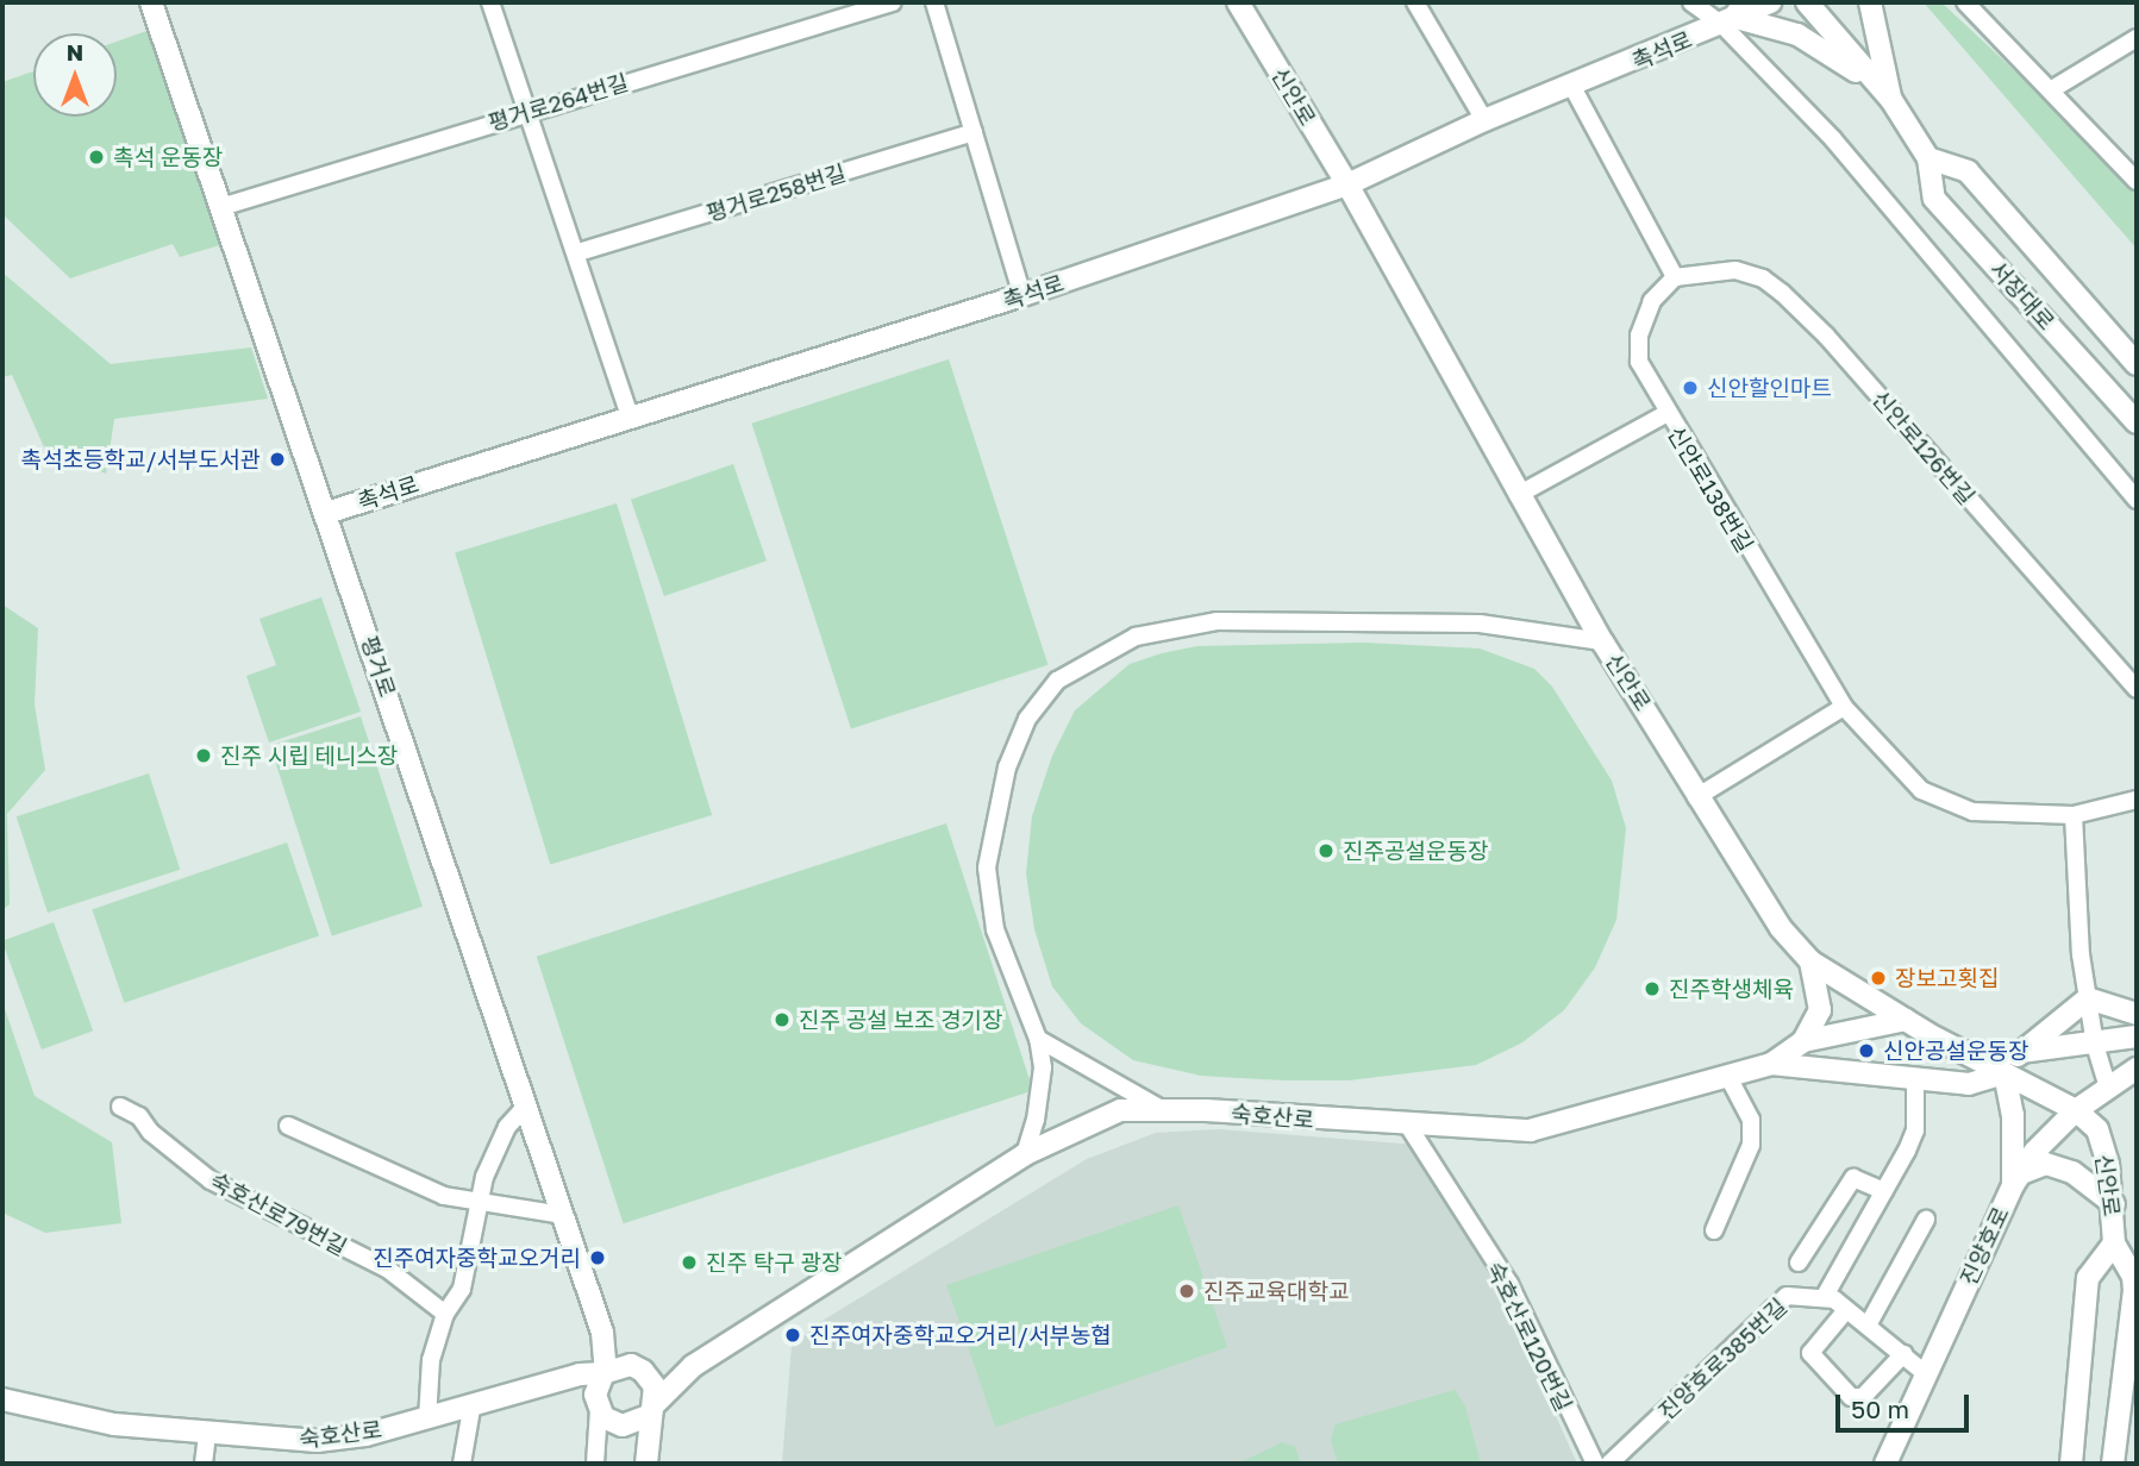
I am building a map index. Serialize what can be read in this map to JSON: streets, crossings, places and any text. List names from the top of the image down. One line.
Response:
{"streets":{"street":["촉석로","신안로","평거로264번길","평거로258번길","서장대로","신안로126번길","신안로138번길","평거로","숙호산로","숙호산로79번길","진양호로","숙호산로120번길","진양호로385번길"]},"crossings":[["촉석로","신안로"],["촉석로","평거로"],["신안로","신안로138번길"],["신안로","숙호산로"],["신안로","진양호로"],["평거로264번길","평거로"],["평거로","숙호산로"],["숙호산로","숙호산로120번길"],["진양호로","진양호로385번길"]],"places":["촉석 운동장","신안할인마트","촉석초등학교/서부도서관","진주 시립 테니스장","진주공설운동장","장보고횟집","진주학생체육","진주 공설 보조 경기장","신안공설운동장","진주여자중학교오거리","진주 탁구 광장","진주교육대학교","진주여자중학교오거리/서부농협"],"scale_bar":"50 m","north":"top"}
